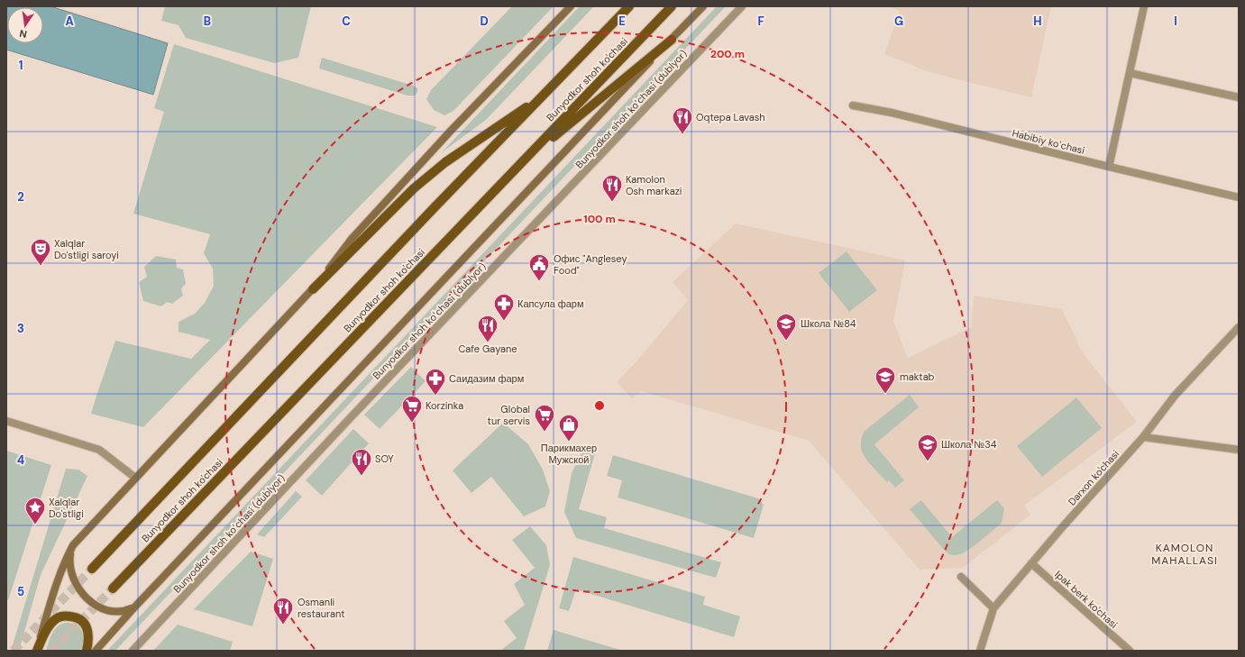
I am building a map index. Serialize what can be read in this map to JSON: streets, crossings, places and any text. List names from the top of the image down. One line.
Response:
{"streets":{"main road":["Bunyodkor shoh ko'chasi"],"street":["Bunyodkor shoh koʻchasi (dublyor)","Habibiy koʻchasi","Darxon ko'chasi","Ipak berk ko'chasi"]},"crossings":[["Darxon ko'chasi","Ipak berk ko'chasi"]],"districts":["KAMOLON MAHALLASI"],"places":{"restaurant":["Oqtepa Lavash","Kamolon Osh markazi","Cafe Gayane","SOY","Osmanli restaurant"],"theatre":["Xalqlar Do'stligi saroyi"],"public building":["Офис \"Anglesey Food\""],"pharmacy":["Капсула фарм","Саидазим фарм"],"school or university":["Школа №84","maktab","Школа №34"],"supermarket":["Korzinka","Global tur servis"],"shop":["Парикмахер Мужской"],"place":["Xalqlar Do'stligi"]},"north":"bottom","grid":{"columns":["A","B","C","D","E","F","G","H","I"],"rows":["1","2","3","4","5"]},"rings":["200 m","100 m"]}
